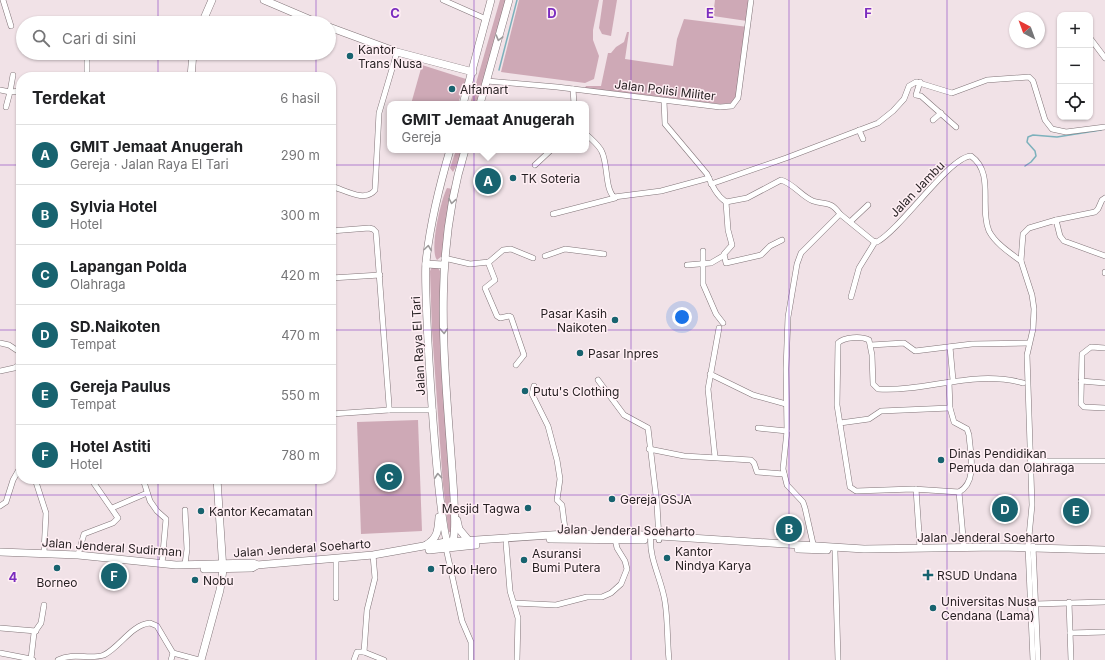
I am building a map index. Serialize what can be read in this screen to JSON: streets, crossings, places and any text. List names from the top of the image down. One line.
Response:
{"streets":{"main road":["Jalan Raya El Tari","Jalan Jenderal Soeharto","Jalan Jenderal Sudirman"],"street":["Jalan Polisi Militer","Jalan Jambu"]},"crossings":[["Jalan Raya El Tari","Jalan Jenderal Soeharto"],["Jalan Jenderal Soeharto","Jalan Jenderal Sudirman"]],"places":{"other":["Kantor Trans Nusa","Alfamart","TK Soteria","Pasar Kasih Naikoten","Pasar Inpres","Putu's Clothing","Dinas Pendidikan Pemuda dan Olahraga","Gereja GSJA","Mesjid Tagwa","Kantor Kecamatan","Kantor Nindya Karya","Asuransi Bumi Putera","Borneo","Toko Hero","Nobu","Universitas Nusa Cendana (Lama)"],"health":["RSUD Undana"]},"north":"top left","page":{"map_buttons":["+","−"],"search":"Cari di sini","heading":["Terdekat","6 hasil"],"popup":["GMIT Jemaat Anugerah","Gereja"],"list":[{"mark":"A","name":"GMIT Jemaat Anugerah","note":"Gereja · Jalan Raya El Tari","value":"290 m"},{"mark":"B","name":"Sylvia Hotel","note":"Hotel","value":"300 m"},{"mark":"C","name":"Lapangan Polda","note":"Olahraga","value":"420 m"},{"mark":"D","name":"SD.Naikoten","note":"Tempat","value":"470 m"},{"mark":"E","name":"Gereja Paulus","note":"Tempat","value":"550 m"},{"mark":"F","name":"Hotel Astiti","note":"Hotel","value":"780 m"}],"pins":["A","C","D","E","B","F"]},"grid":{"columns":["C","D","E","F"],"rows":["4"]}}
